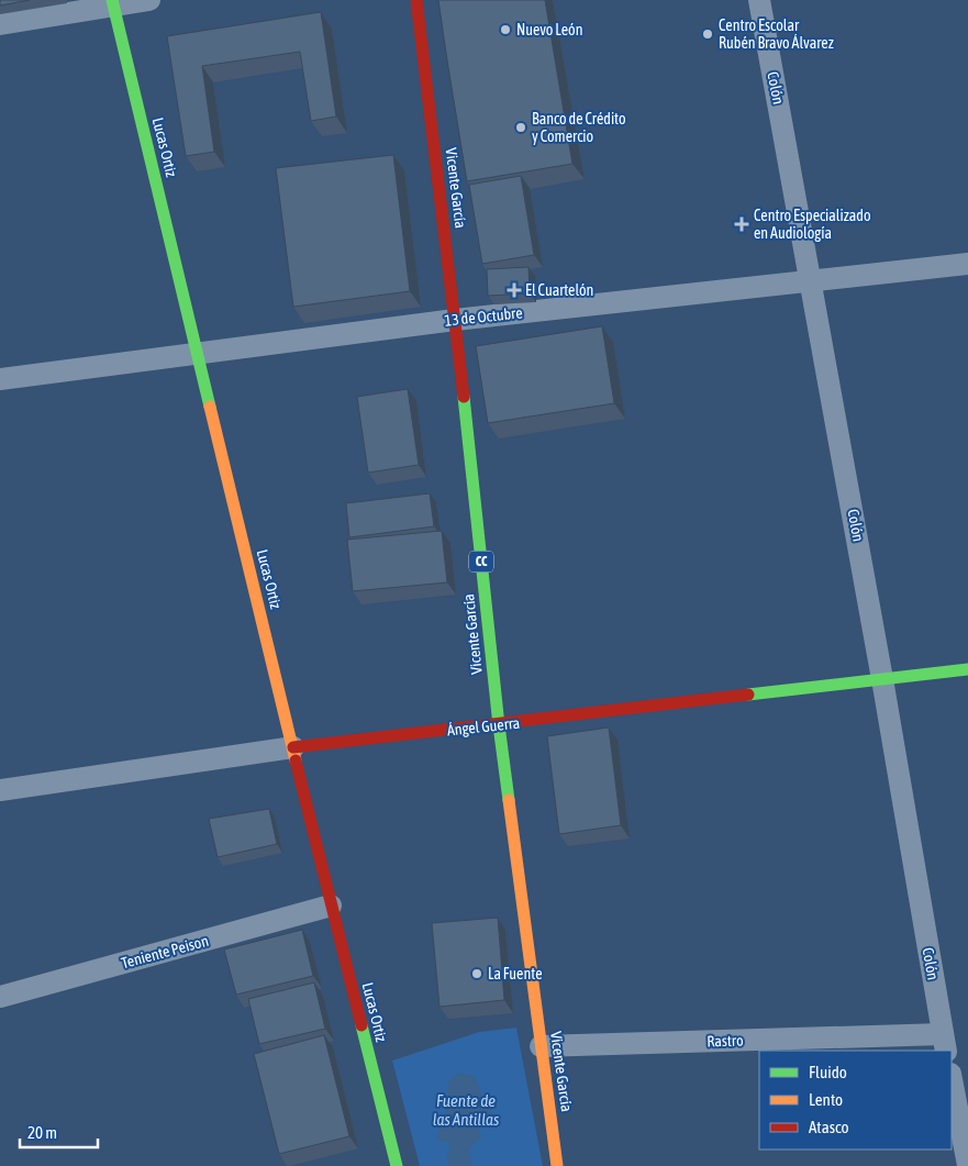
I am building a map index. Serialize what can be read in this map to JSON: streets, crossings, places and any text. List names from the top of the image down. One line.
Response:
{"streets":{"main road":["Lucas Ortiz","Vicente García","CC","Ángel Guerra"],"street":["Colón","13 de Octubre","Teniente Peison","Rastro"]},"crossings":[["Colón","13 de Octubre"],["Colón","Ángel Guerra"],["Colón","Rastro"],["Lucas Ortiz","13 de Octubre"],["Lucas Ortiz","Ángel Guerra"],["Lucas Ortiz","Teniente Peison"],["Vicente García","13 de Octubre"],["Vicente García","Ángel Guerra"],["Vicente García","Rastro"]],"water":["Fuente de las Antillas"],"places":{"other":["Nuevo León","Centro Escolar Rubén Bravo Álvarez","Banco de Crédito y Comercio","La Fuente"],"health":["Centro Especializado en Audiología","El Cuartelón"]},"legend":["Fluido","Lento","Atasco"],"scale_bar":"20 m"}
